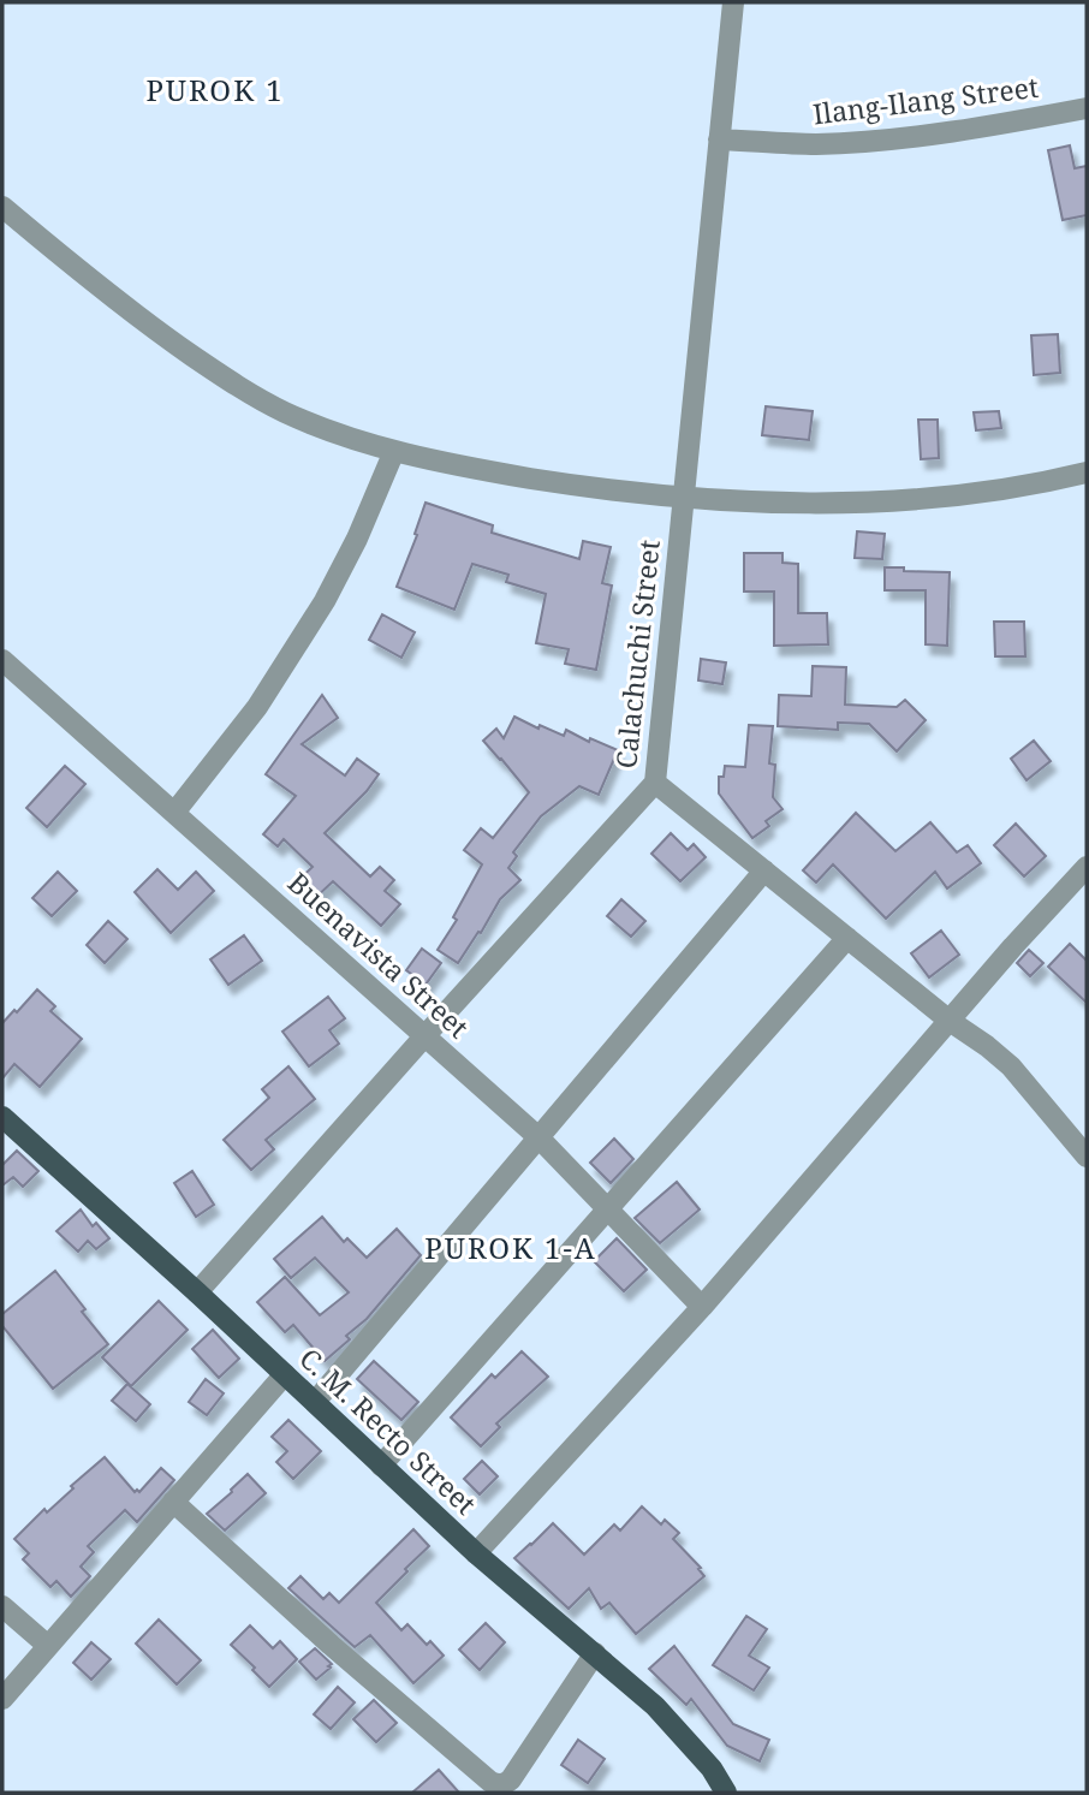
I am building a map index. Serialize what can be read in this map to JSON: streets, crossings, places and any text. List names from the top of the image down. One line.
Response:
{"streets":{"main road":["C. M. Recto Street"],"street":["Ilang-Ilang Street","Calachuchi Street","Buenavista Street"]},"crossings":[["Ilang-Ilang Street","Calachuchi Street"],["Calachuchi Street","Buenavista Street"],["Calachuchi Street","C. M. Recto Street"]],"districts":["PUROK 1","PUROK 1-A"]}
